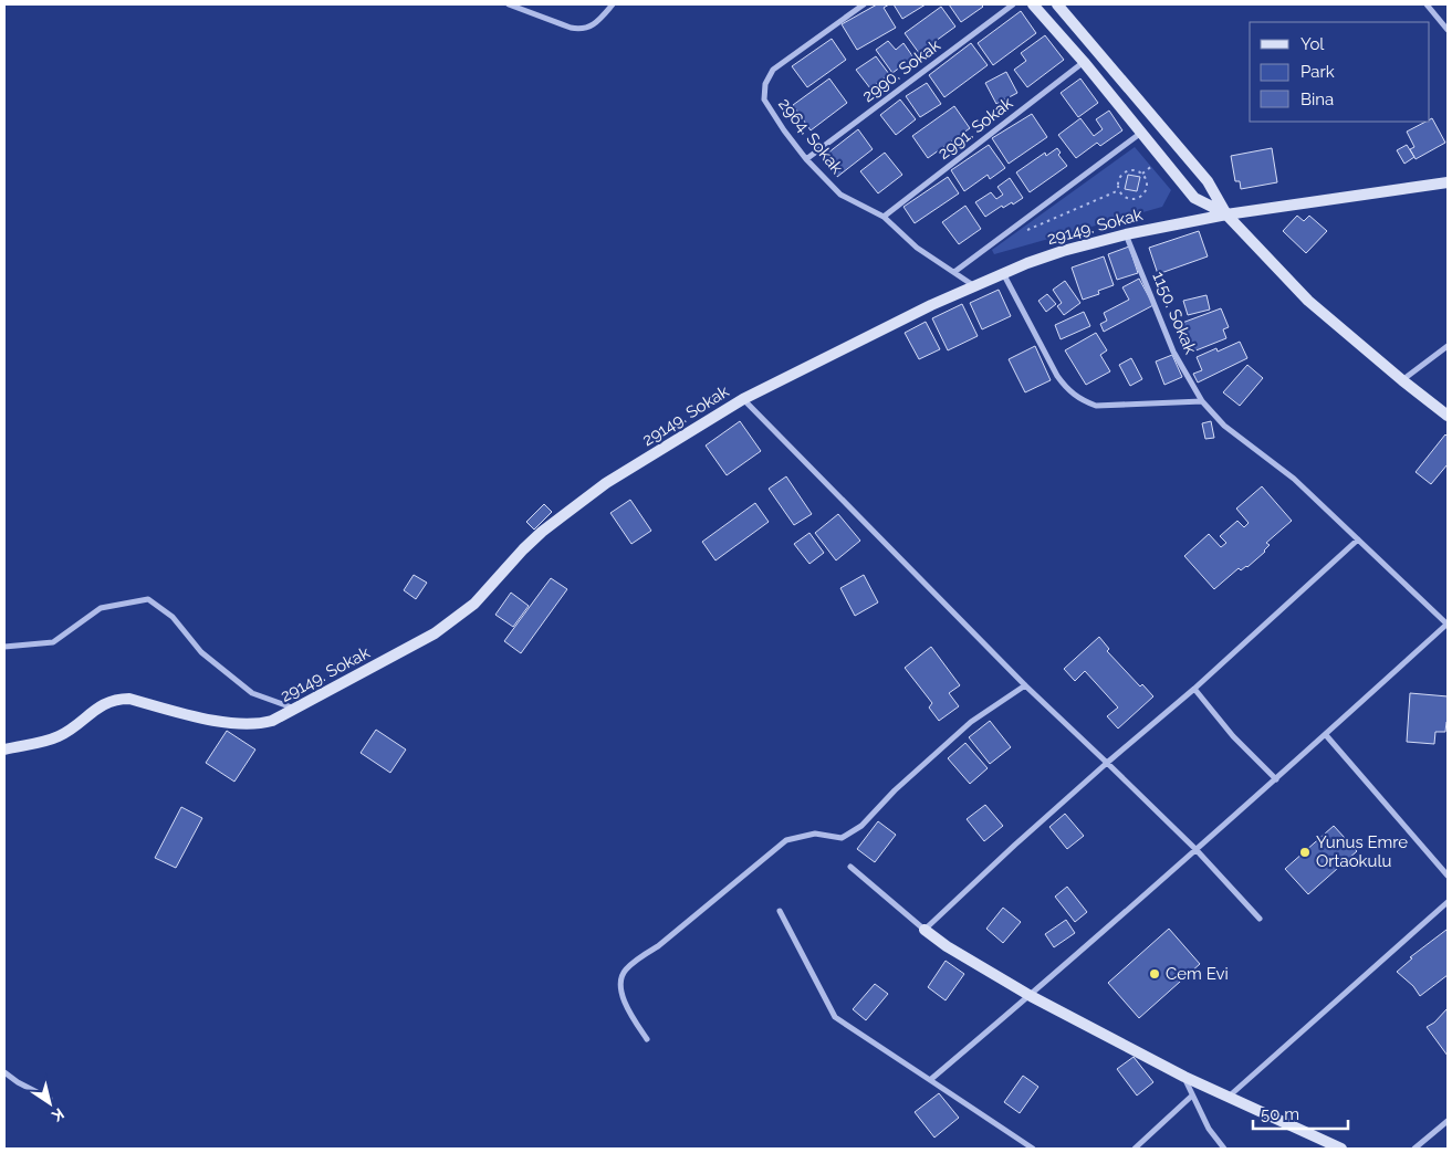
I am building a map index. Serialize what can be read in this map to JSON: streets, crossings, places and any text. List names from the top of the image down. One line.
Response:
{"streets":{"street":["2990. Sokak","2991. Sokak","2964. Sokak","29149. Sokak","1150. Sokak"]},"crossings":[["2990. Sokak","2964. Sokak"],["2991. Sokak","2964. Sokak"],["2964. Sokak","29149. Sokak"],["29149. Sokak","1150. Sokak"]],"places":["Yunus Emre Ortaokulu","Cem Evi"],"legend":["Yol","Park","Bina"],"scale_bar":"50 m","north":"bottom right"}
